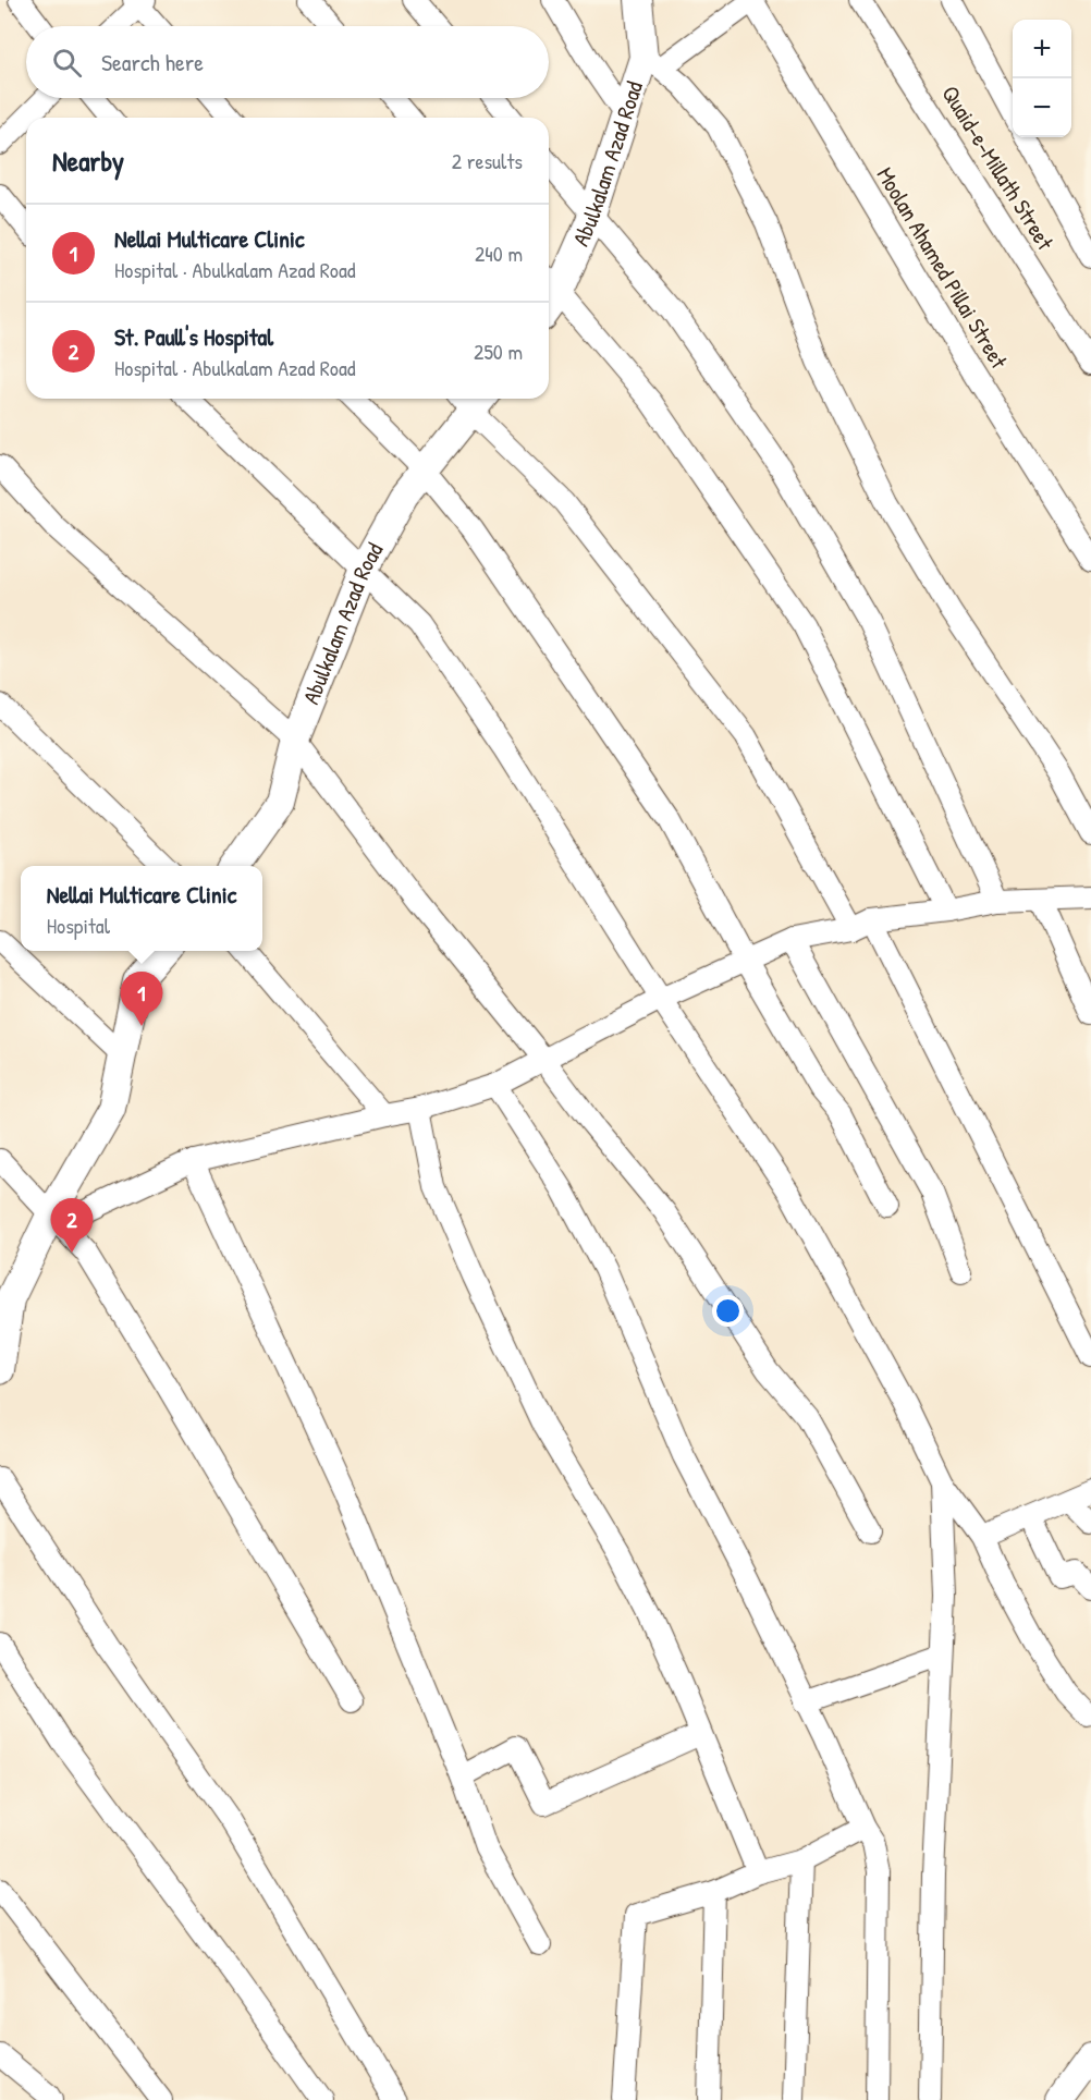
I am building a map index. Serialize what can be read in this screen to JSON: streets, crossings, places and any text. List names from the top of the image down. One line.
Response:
{"streets":{"main road":["Abulkalam Azad Road"],"street":["Quaid-e-Millath Street","Moolan Ahamed Pillai Street"]},"page":{"map_buttons":["+","−"],"search":"Search here","heading":["Nearby","2 results"],"list":[{"mark":"1","name":"Nellai Multicare Clinic","note":"Hospital · Abulkalam Azad Road","value":"240 m"},{"mark":"2","name":"St. Paull's Hospital","note":"Hospital · Abulkalam Azad Road","value":"250 m"}],"popup":["Nellai Multicare Clinic","Hospital"],"pins":["1","2"]}}
